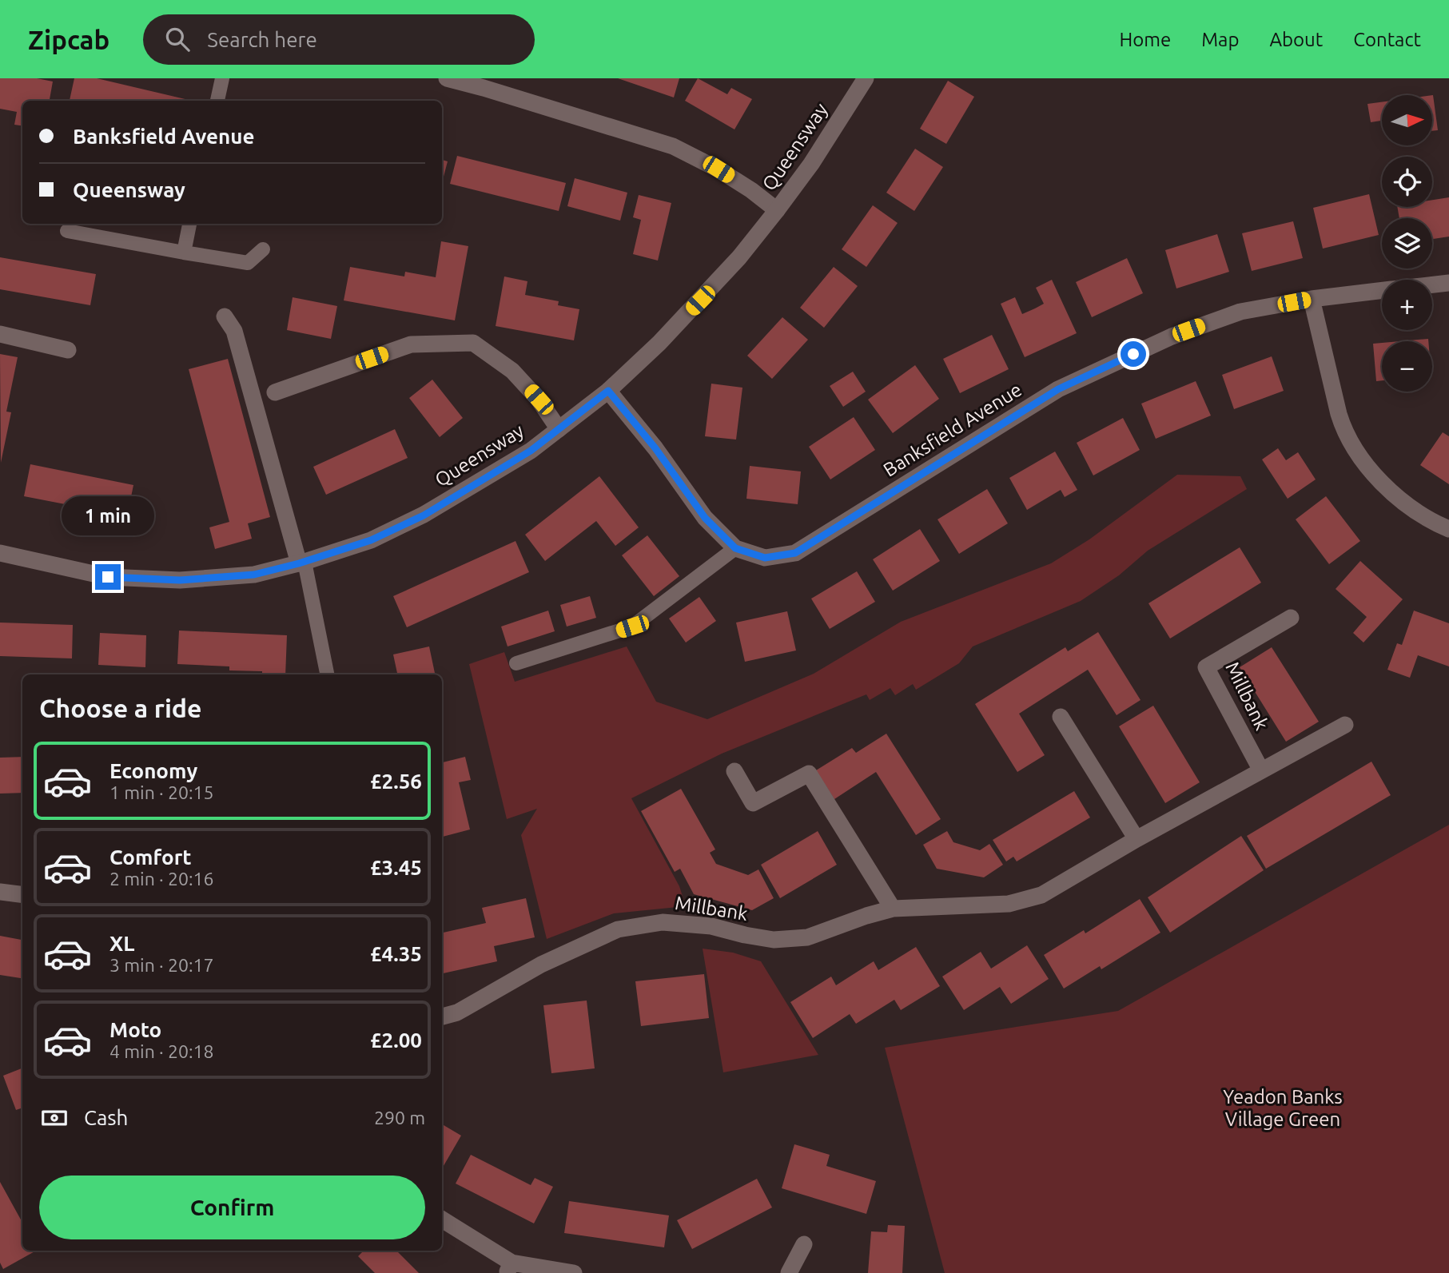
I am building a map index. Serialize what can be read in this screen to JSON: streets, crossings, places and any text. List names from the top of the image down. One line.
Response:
{"streets":{"street":["Queensway","Banksfield Avenue","Millbank"]},"crossings":[["Queensway","Banksfield Avenue"]],"parks":["Yeadon Banks Village Green"],"north":"right","page":{"header":"Zipcab","search":"Search here","nav":["Home","Map","About","Contact"],"map_buttons":["+","−"],"banner":["Banksfield Avenue","Queensway"],"bubble":"1 min","heading":"Choose a ride","list":[{"name":"Economy","note":"1 min · 20:15","value":"£2.56"},{"name":"Comfort","note":"2 min · 20:16","value":"£3.45"},{"name":"XL","note":"3 min · 20:17","value":"£4.35"},{"name":"Moto","note":"4 min · 20:18","value":"£2.00"}],"pay":["Cash","290 m"],"buttons":"Confirm"}}
